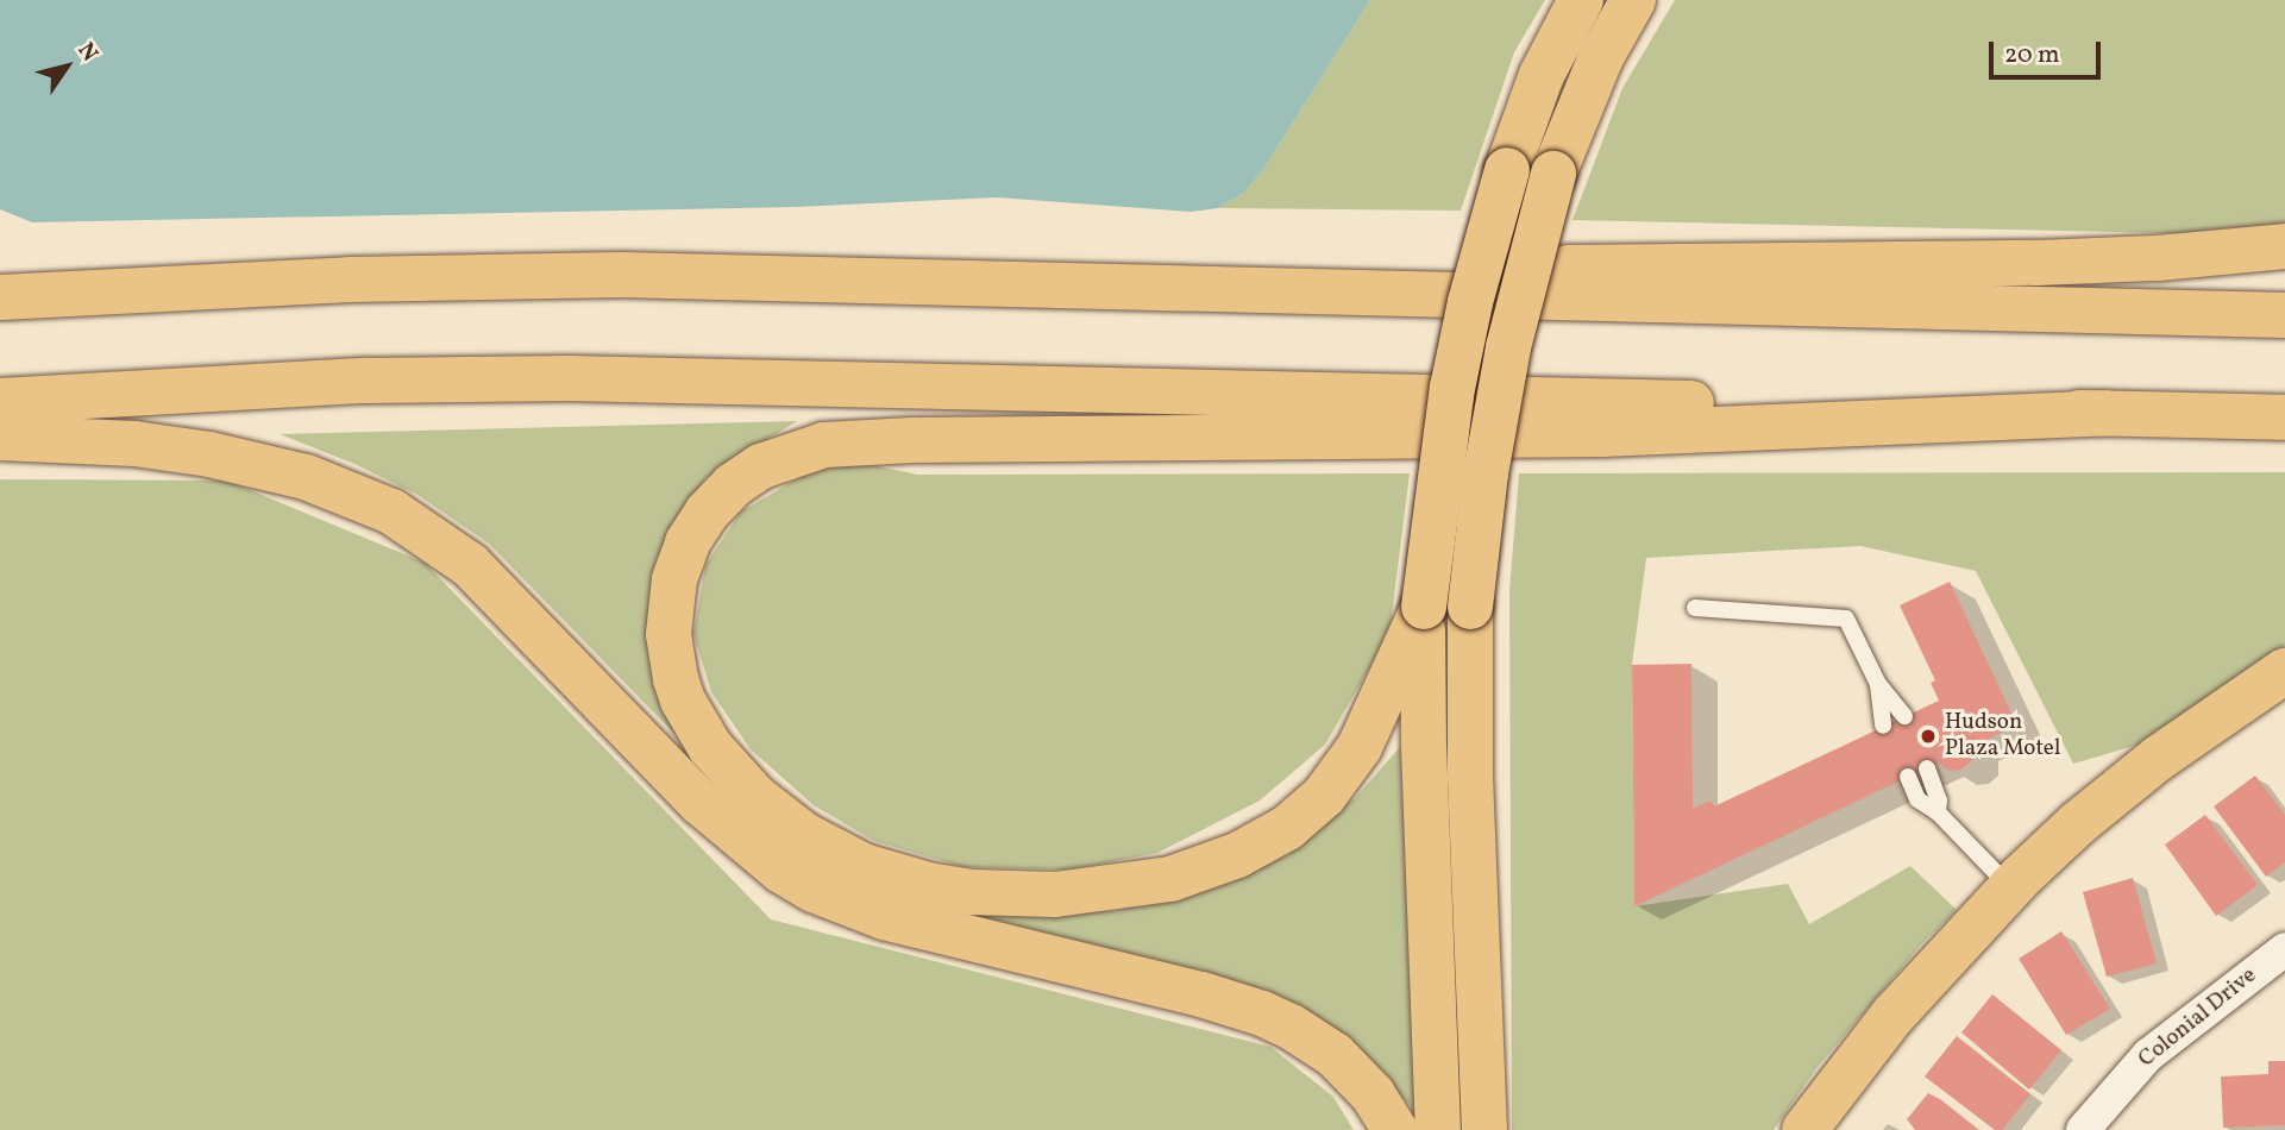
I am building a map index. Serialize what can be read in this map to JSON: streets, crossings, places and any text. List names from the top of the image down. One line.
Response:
{"streets":{"street":["Colonial Drive"]},"places":["Hudson Plaza Motel"],"scale_bar":"20 m","north":"top right"}
